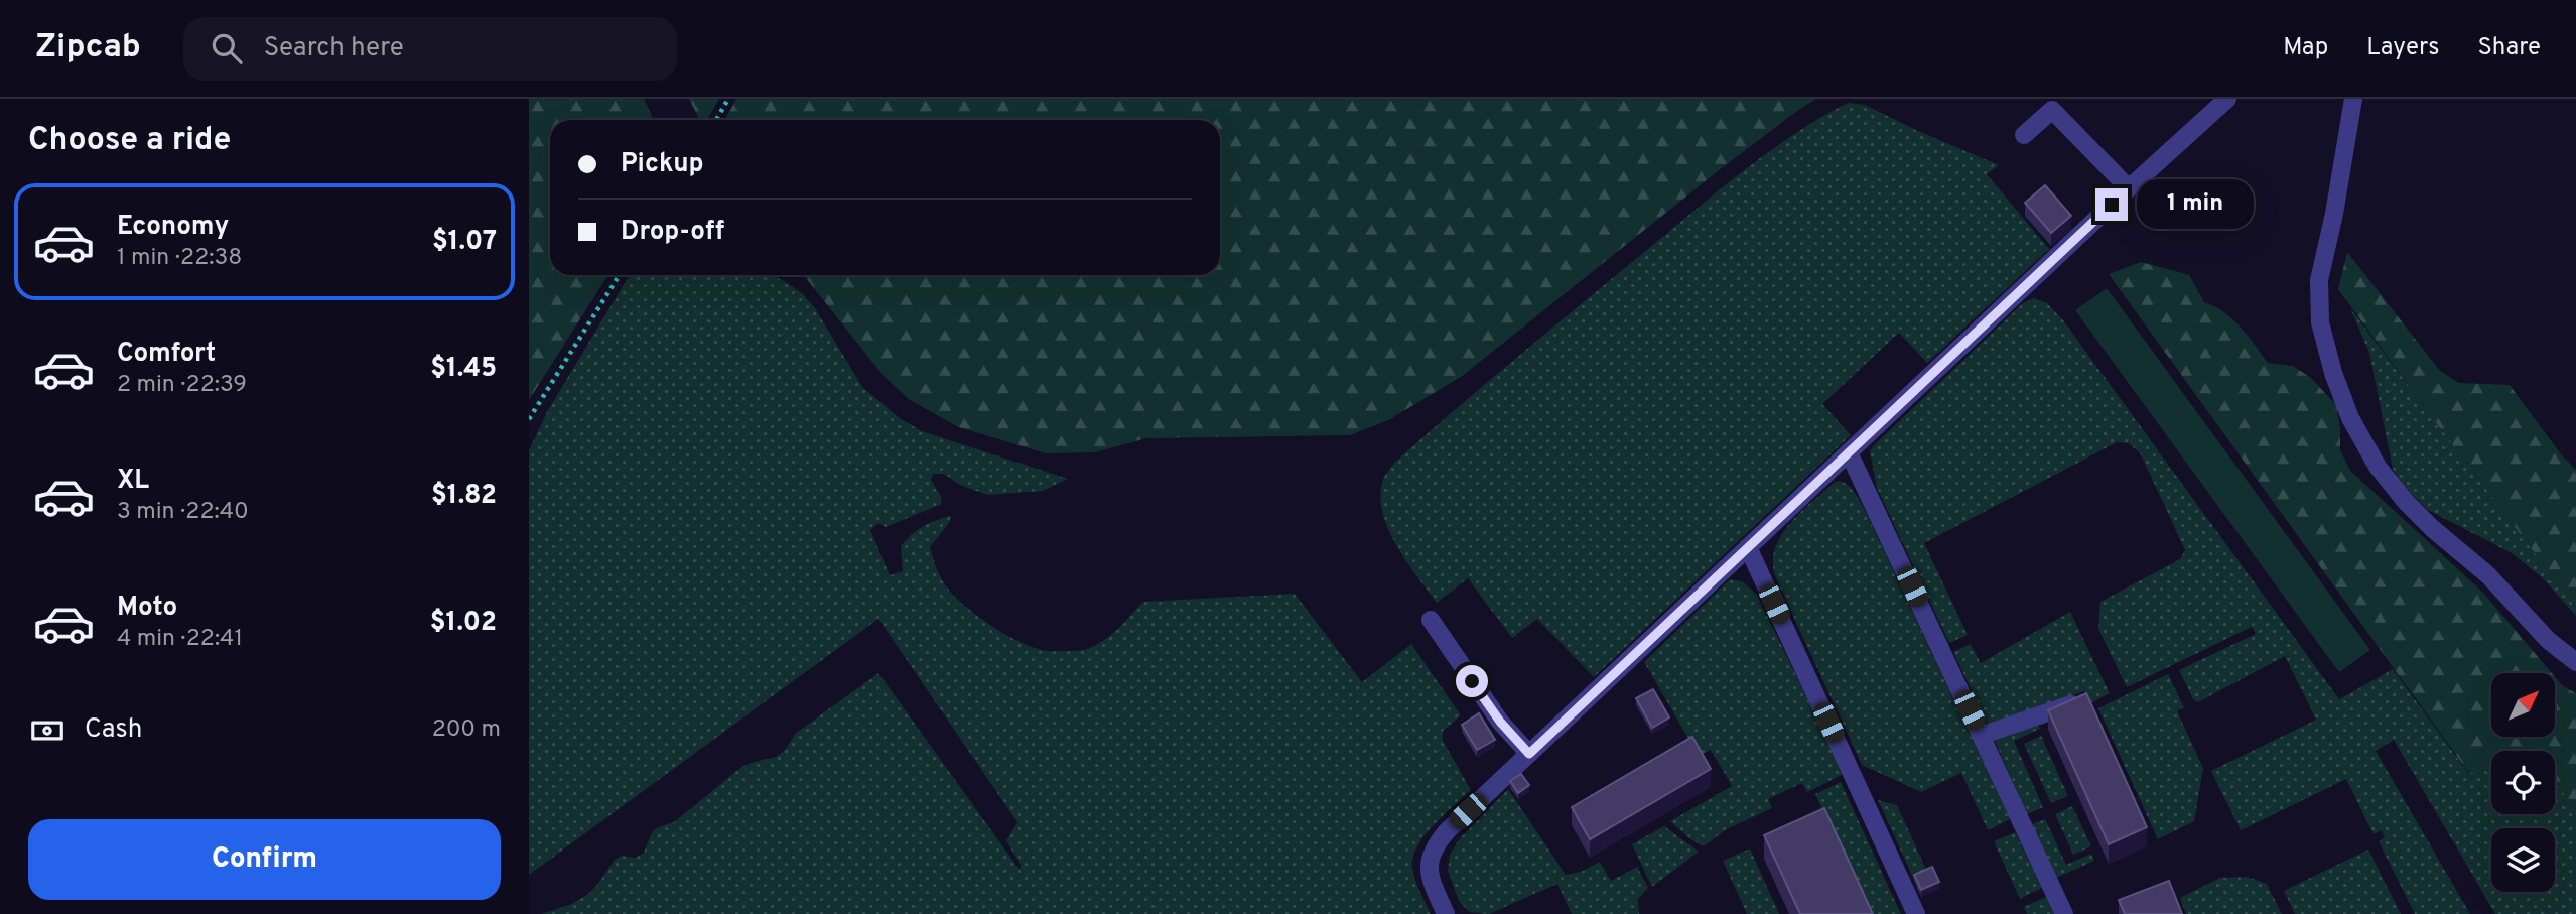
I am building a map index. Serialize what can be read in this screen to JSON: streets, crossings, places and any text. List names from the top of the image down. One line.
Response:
{"north":"top right","page":{"header":"Zipcab","search":"Search here","nav":["Map","Layers","Share"],"heading":"Choose a ride","banner":["Pickup","Drop-off"],"bubble":"1 min","list":[{"name":"Economy","note":"1 min · 22:38","value":"$1.07"},{"name":"Comfort","note":"2 min · 22:39","value":"$1.45"},{"name":"XL","note":"3 min · 22:40","value":"$1.82"},{"name":"Moto","note":"4 min · 22:41","value":"$1.02"}],"pay":["Cash","200 m"],"buttons":"Confirm"}}
